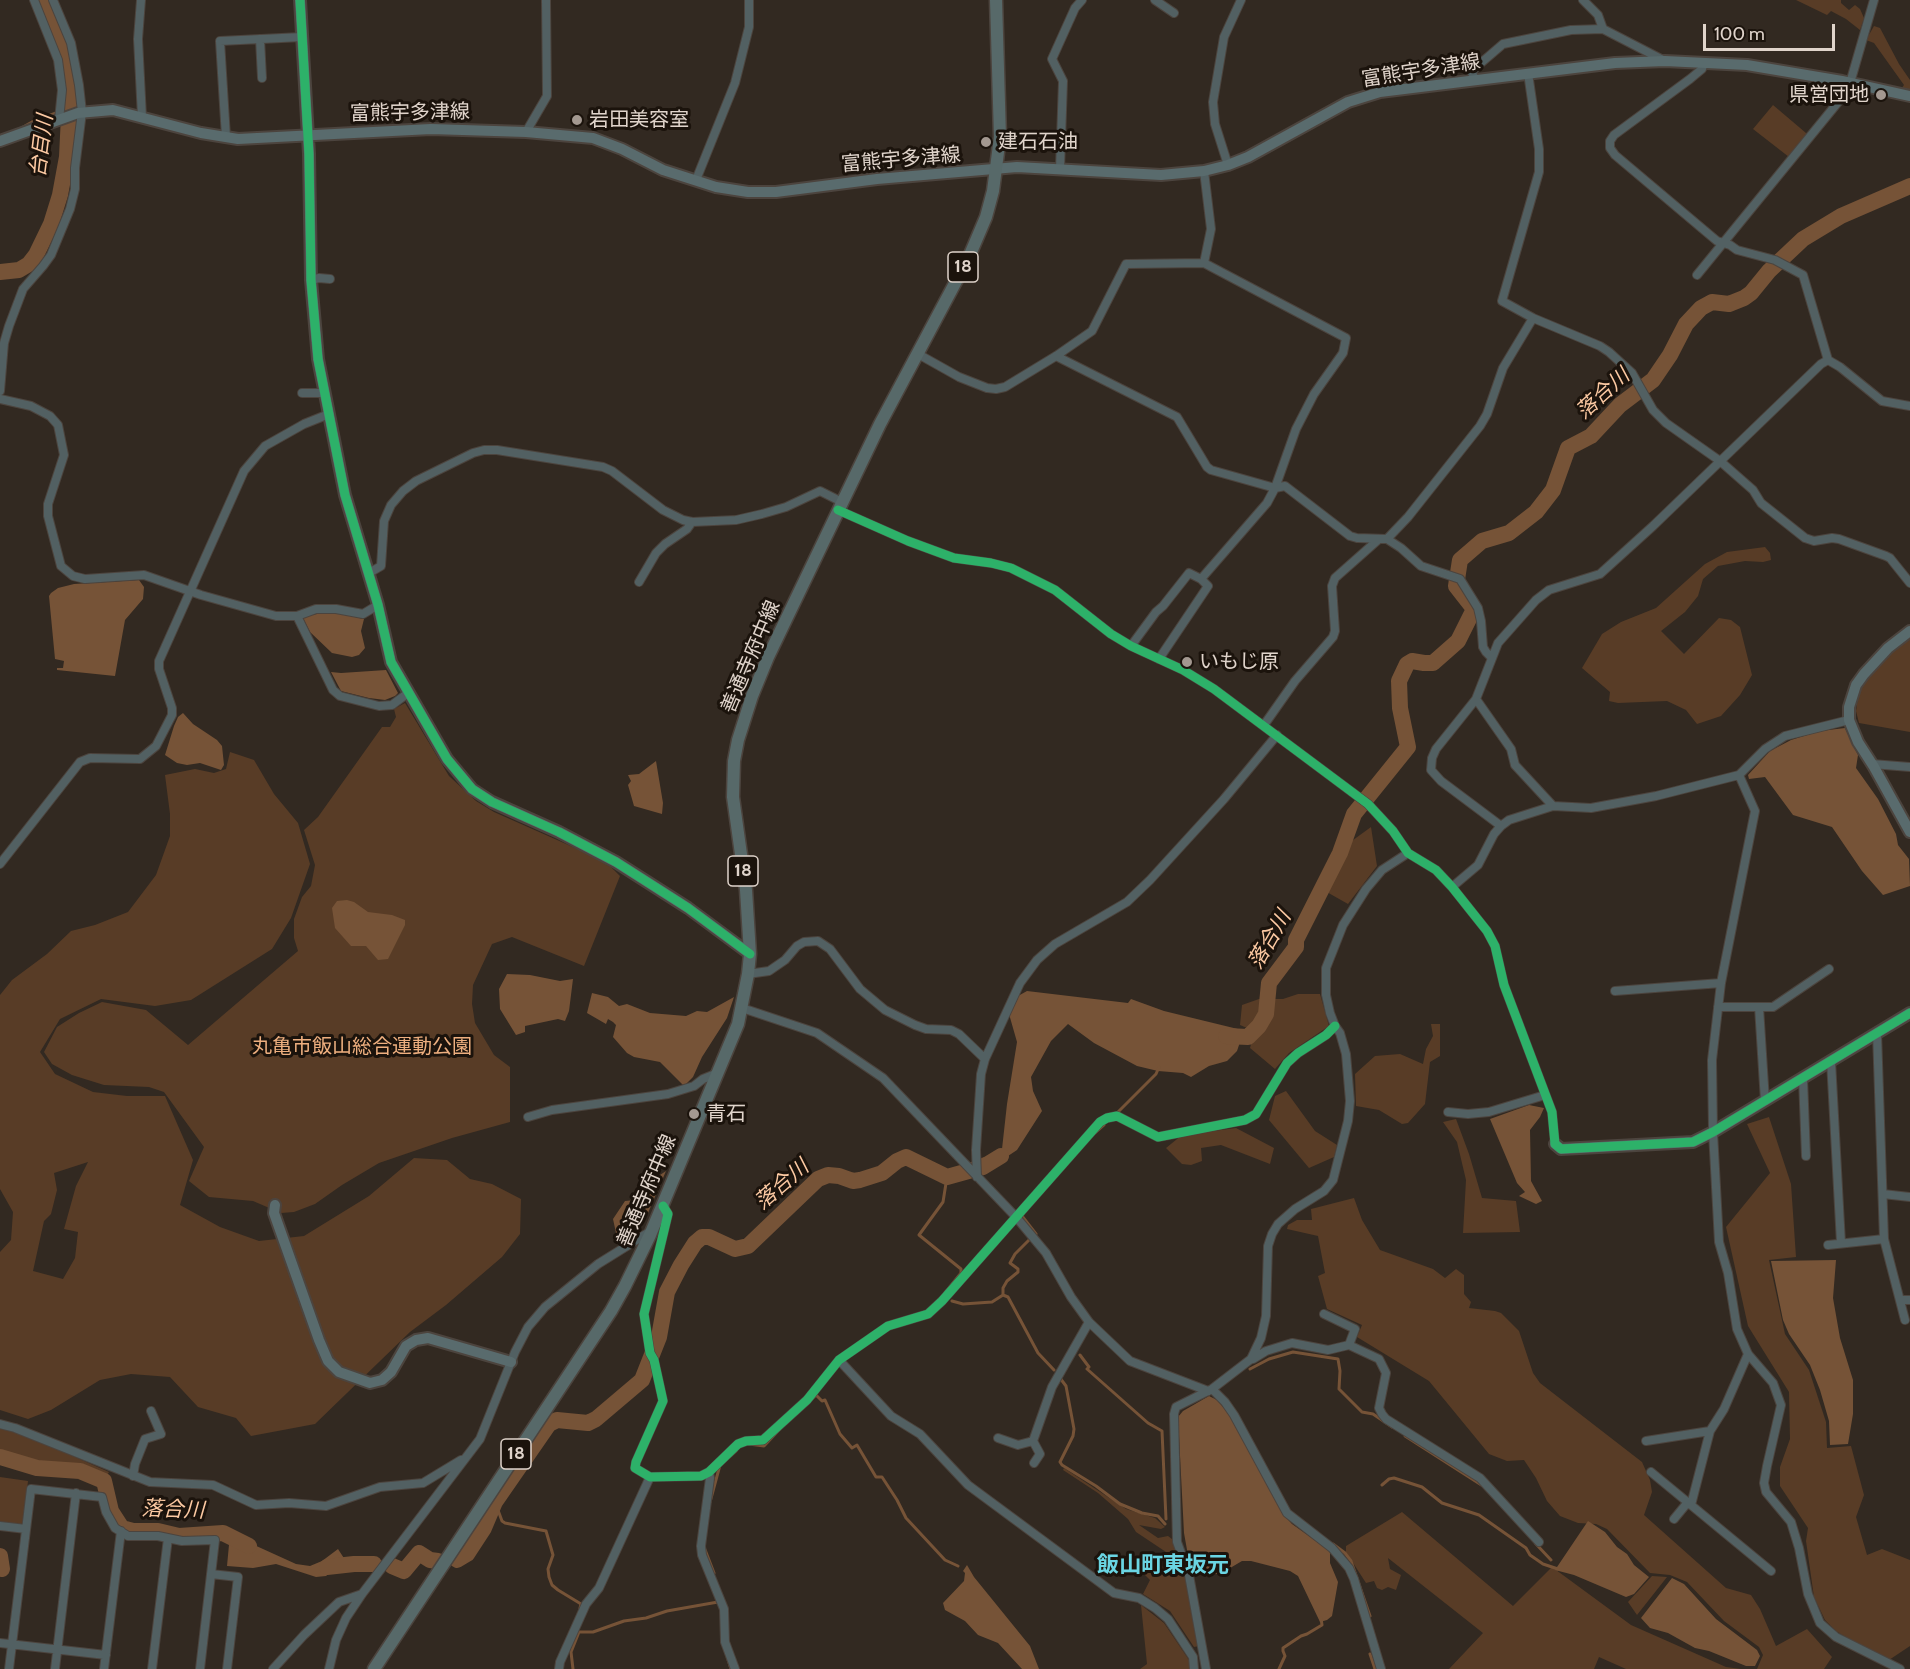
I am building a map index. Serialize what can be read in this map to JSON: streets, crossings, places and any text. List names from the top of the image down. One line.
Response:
{"streets":{"main road":["18","善通寺府中線"],"street":["富熊宇多津線"]},"crossings":[["富熊宇多津線","善通寺府中線"]],"districts":["飯山町東坂元"],"water":["台目川","落合川"],"parks":["丸亀市飯山総合運動公園"],"places":["県営団地","岩田美容室","建石石油","いもじ原","青石"],"scale_bar":"100 m"}
